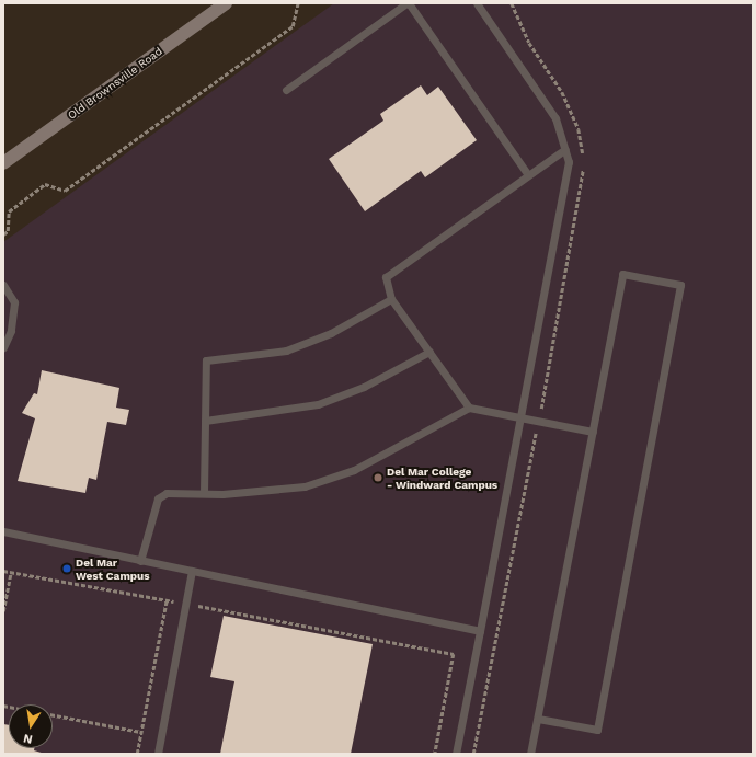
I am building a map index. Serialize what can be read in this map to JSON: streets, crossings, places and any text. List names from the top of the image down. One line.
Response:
{"streets":{"main road":["Old Brownsville Road"]},"places":["Del Mar College - Windward Campus","Del Mar West Campus"],"north":"bottom"}
